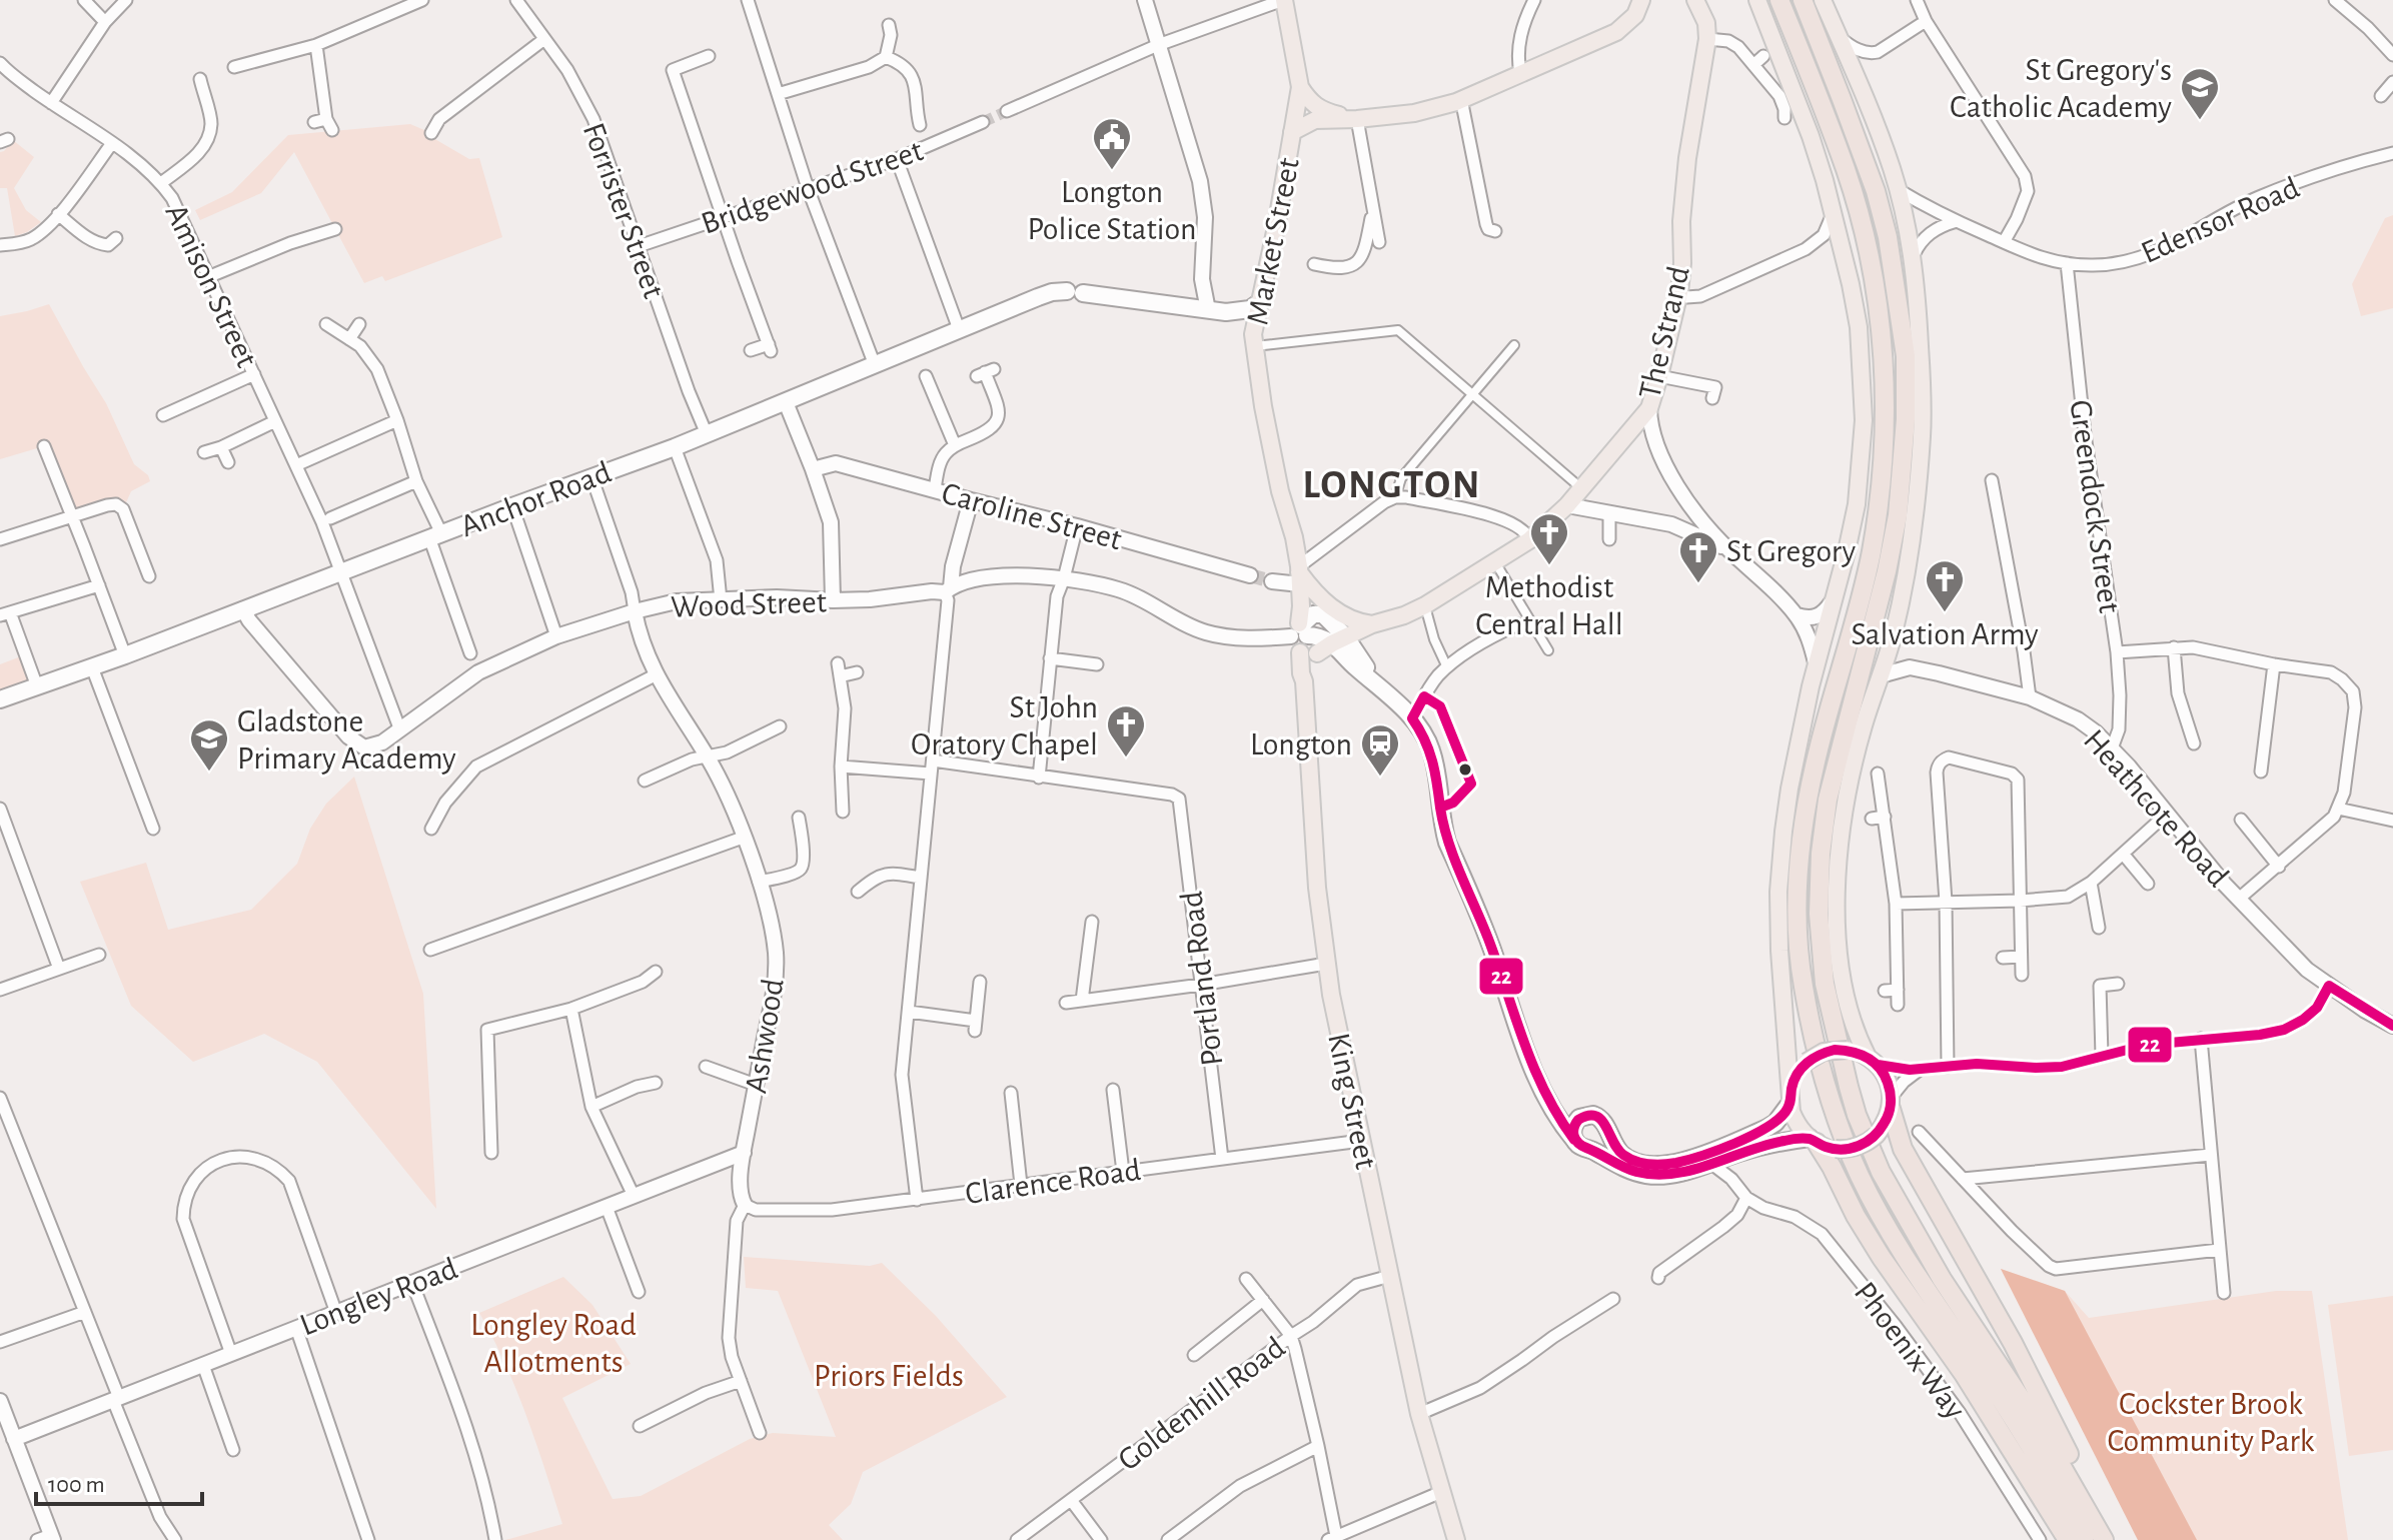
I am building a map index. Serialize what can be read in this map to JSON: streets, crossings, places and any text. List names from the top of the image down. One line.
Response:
{"streets":{"main road":["Market Street","The Strand","Anchor Road","King Street"],"street":["Bridgewood Street","Forrister Street","Edensor Road","Amison Street","Greendock Street","Caroline Street","Wood Street","Heathcote Road","Portland Road","Ashwood","Clarence Road","Longley Road","Phoenix Way","Goldenhill Road"]},"crossings":[["Bridgewood Street","Forrister Street"],["Forrister Street","Anchor Road"],["Edensor Road","Greendock Street"],["Market Street","Anchor Road"],["Market Street","Wood Street"],["Amison Street","Anchor Road"],["Amison Street","Wood Street"],["The Strand","King Street"],["Anchor Road","Wood Street"],["Greendock Street","Heathcote Road"],["Wood Street","Ashwood"],["Portland Road","Clarence Road"],["Ashwood","Clarence Road"],["Ashwood","Longley Road"],["King Street","Clarence Road"],["King Street","Goldenhill Road"]],"districts":["LONGTON"],"parks":["Longley Road Allotments","Priors Fields","Cockster Brook Community Park"],"places":{"school or university":["St Gregory's Catholic Academy","Gladstone Primary Academy"],"public building":["Longton Police Station"],"church":["Methodist Central Hall","St Gregory","Salvation Army","St John Oratory Chapel"],"station":["Longton"]},"lines":["transit line 22"],"scale_bar":"100 m"}
